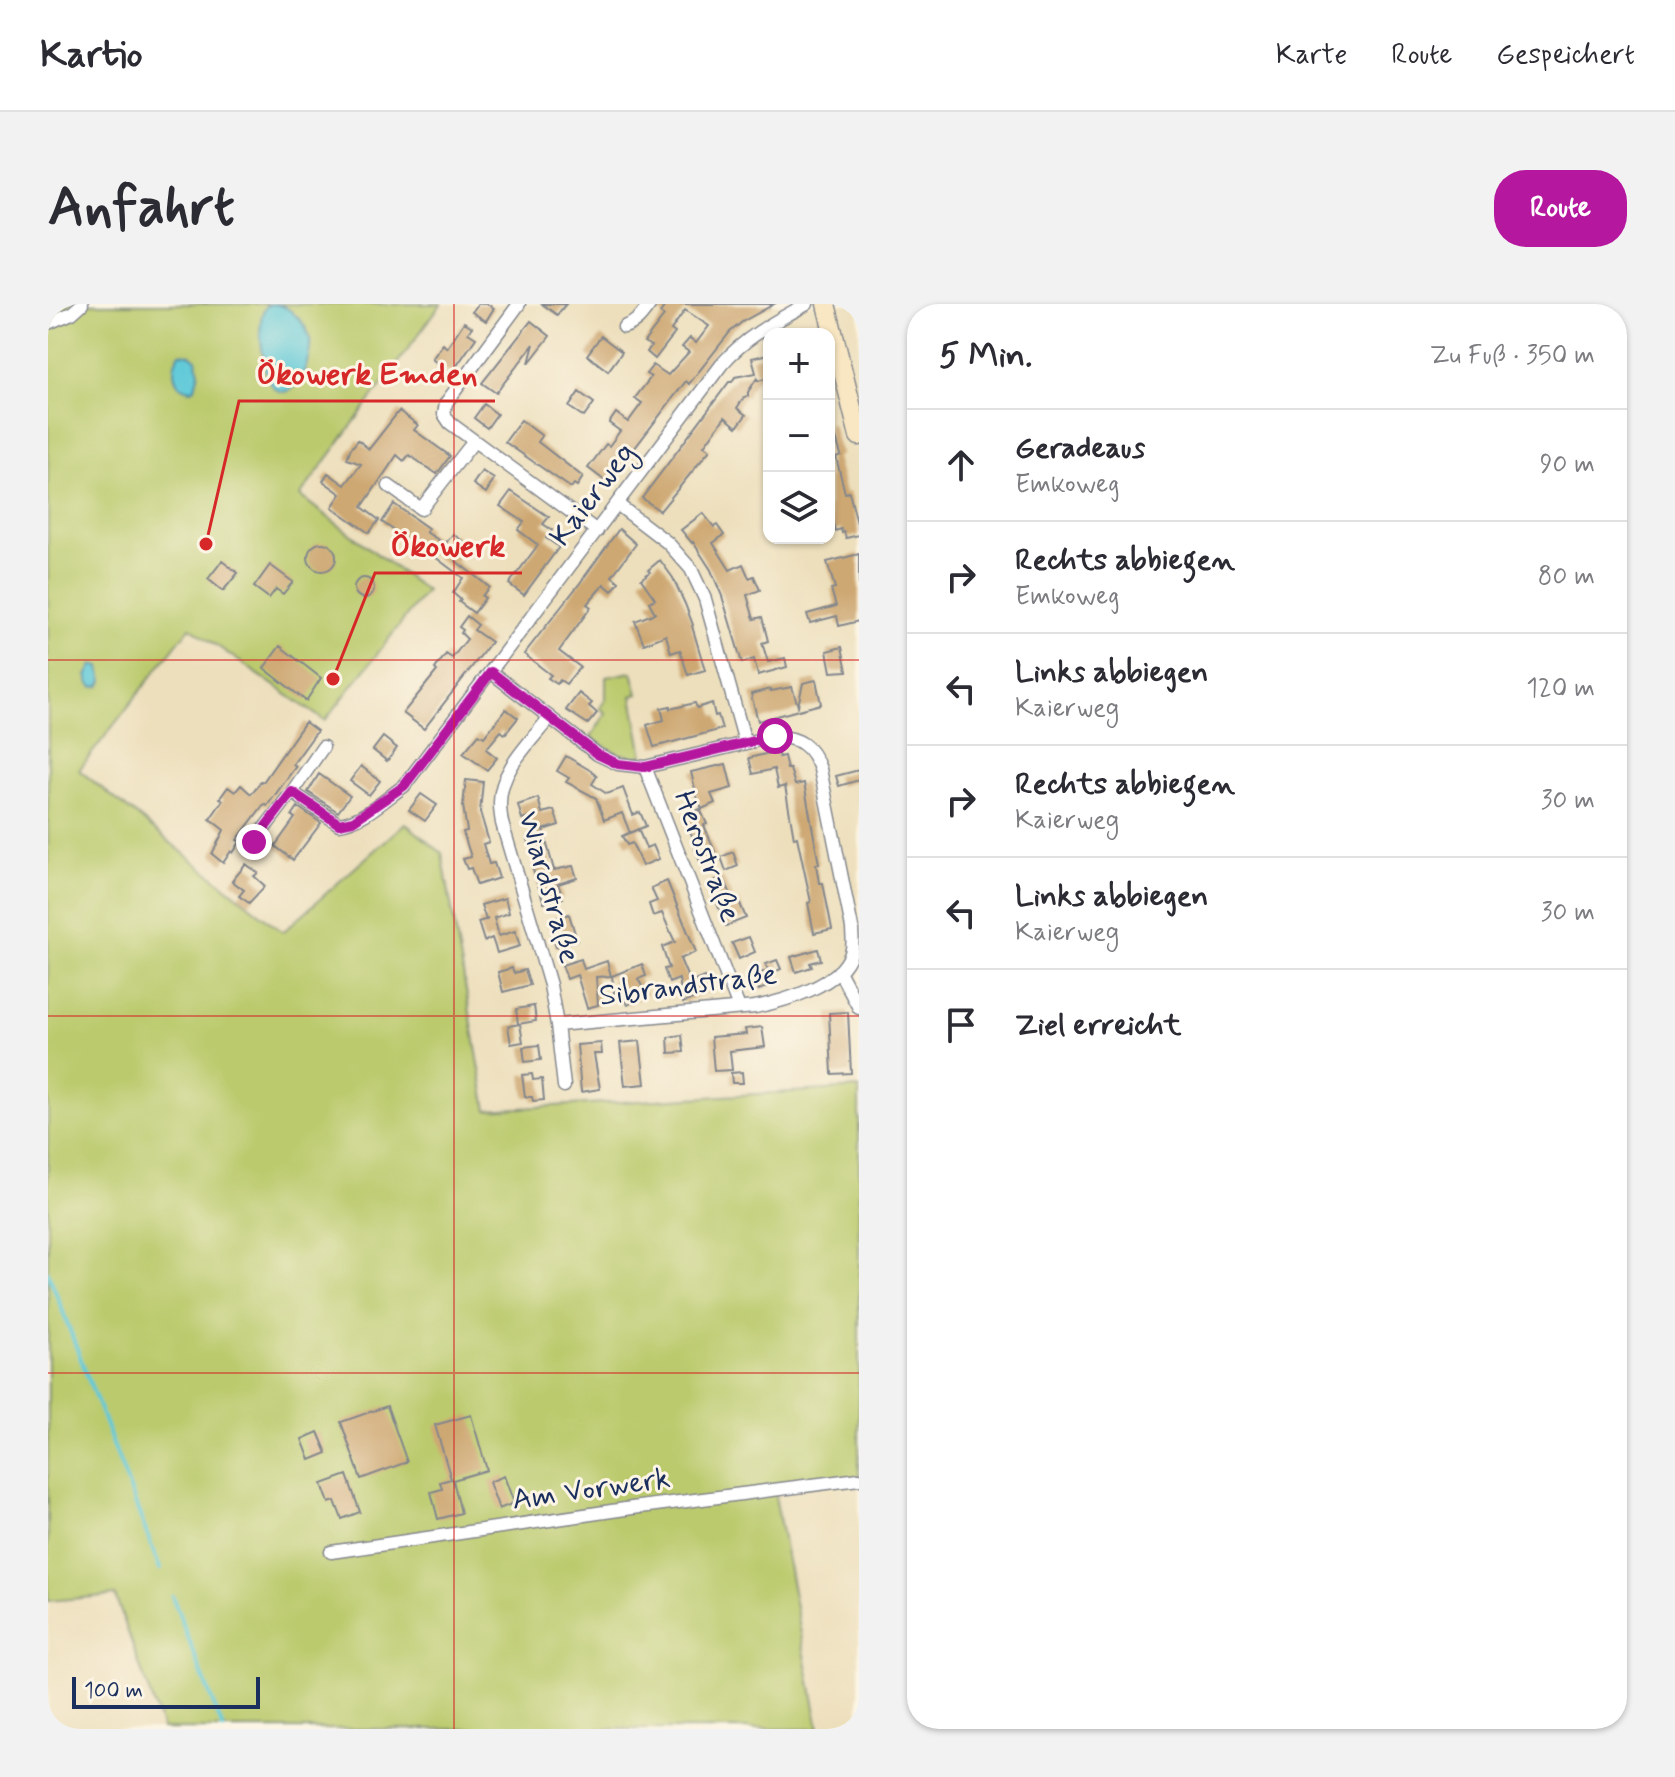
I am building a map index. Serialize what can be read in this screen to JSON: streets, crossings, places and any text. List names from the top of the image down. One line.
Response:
{"streets":{"street":["Kaierweg","Herostraße","Wiardstraße","Sibrandstraße","Am Vorwerk"]},"crossings":[["Herostraße","Sibrandstraße"],["Wiardstraße","Sibrandstraße"]],"places":["Ökowerk Emden","Ökowerk"],"scale_bar":"100 m","page":{"header":"Kartio","nav":["Karte","Route","Gespeichert"],"buttons":"Route","title":"Anfahrt","heading":["5 Min.","Zu Fuß · 350 m"],"map_buttons":["+","−"],"list":[["Geradeaus","Emkoweg","90 m"],["Rechts abbiegen","Emkoweg","80 m"],["Links abbiegen","Kaierweg","120 m"],["Rechts abbiegen","Kaierweg","30 m"],["Links abbiegen","Kaierweg","30 m"],"Ziel erreicht"],"scale":"100 m"}}
